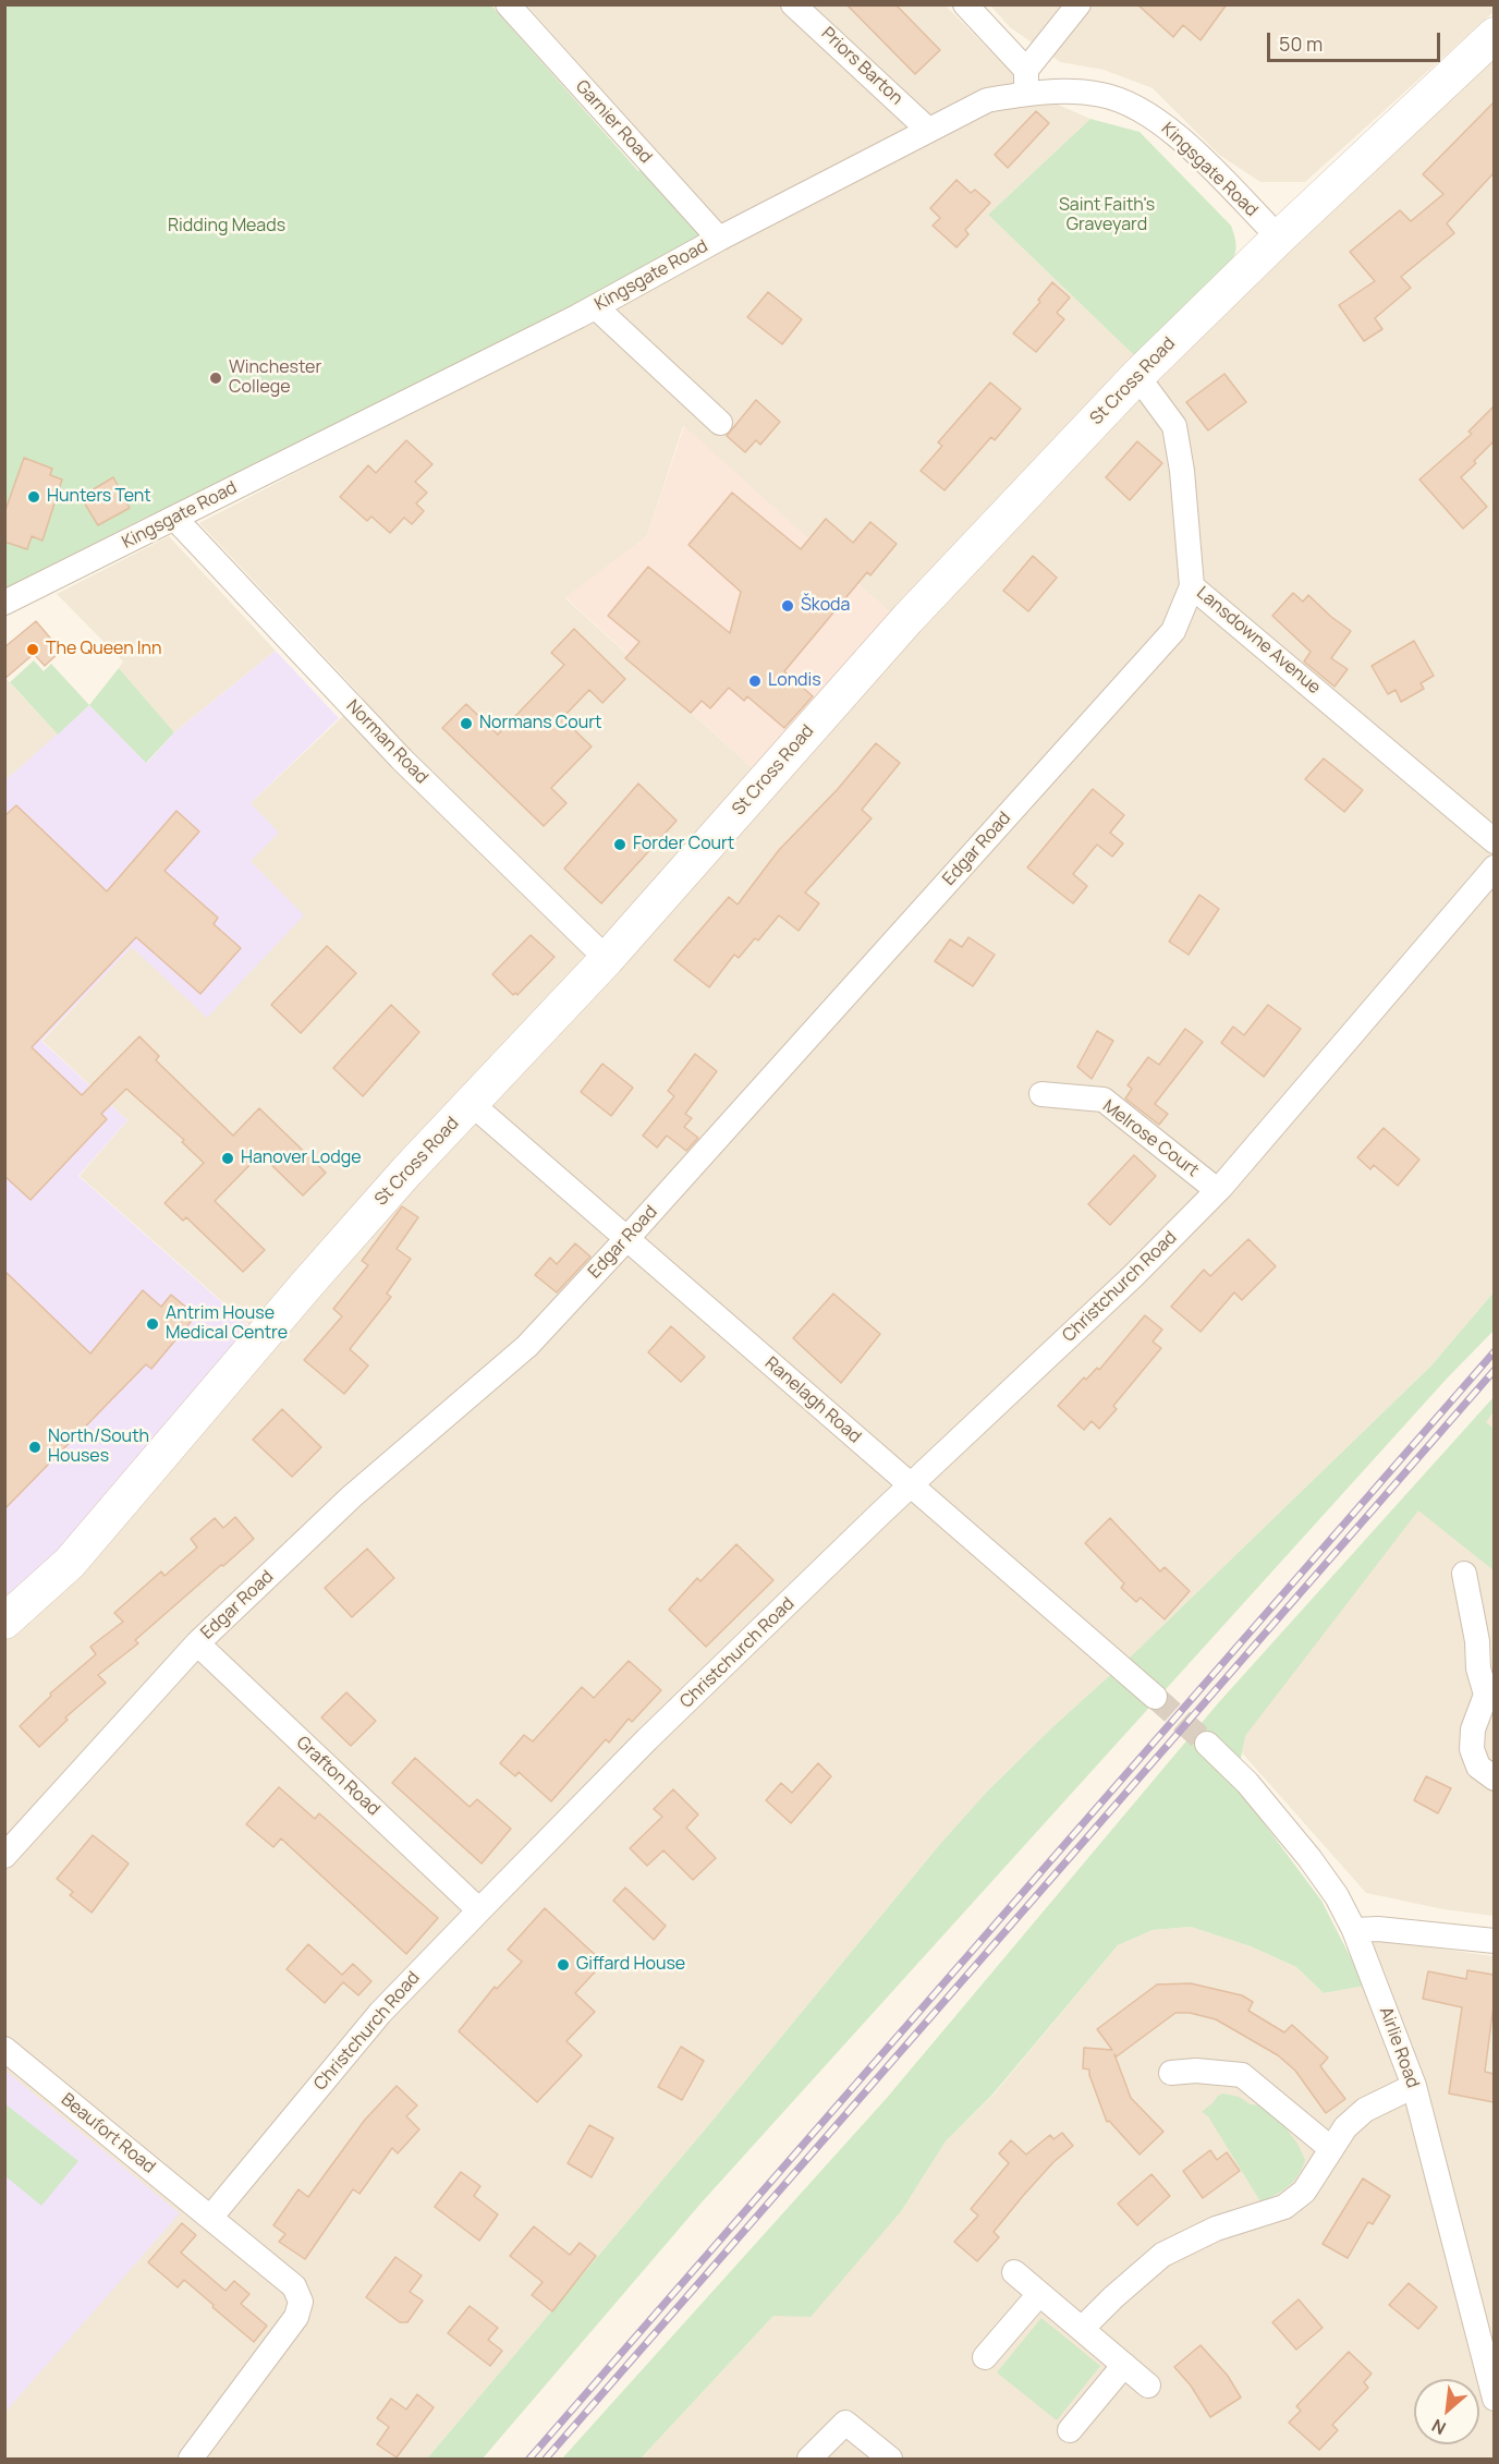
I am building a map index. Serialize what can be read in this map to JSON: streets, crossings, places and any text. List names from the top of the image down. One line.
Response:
{"streets":{"main road":["St Cross Road"],"street":["Priors Barton","Garnier Road","Kingsgate Road","Lansdowne Avenue","Norman Road","Edgar Road","Melrose Court","Christchurch Road","Ranelagh Road","Grafton Road","Airlie Road","Beaufort Road"]},"crossings":[["Priors Barton","Kingsgate Road"],["Garnier Road","Kingsgate Road"],["Kingsgate Road","St Cross Road"],["Kingsgate Road","Norman Road"],["St Cross Road","Lansdowne Avenue"],["St Cross Road","Norman Road"],["St Cross Road","Ranelagh Road"],["Lansdowne Avenue","Edgar Road"],["Edgar Road","Ranelagh Road"],["Edgar Road","Grafton Road"],["Melrose Court","Christchurch Road"],["Christchurch Road","Ranelagh Road"],["Christchurch Road","Grafton Road"],["Christchurch Road","Beaufort Road"]],"parks":["Saint Faith's Graveyard","Ridding Meads"],"places":["Winchester College","Hunters Tent","Škoda","The Queen Inn","Londis","Normans Court","Forder Court","Hanover Lodge","Antrim House Medical Centre","North/South Houses","Giffard House"],"scale_bar":"50 m","north":"bottom left"}
